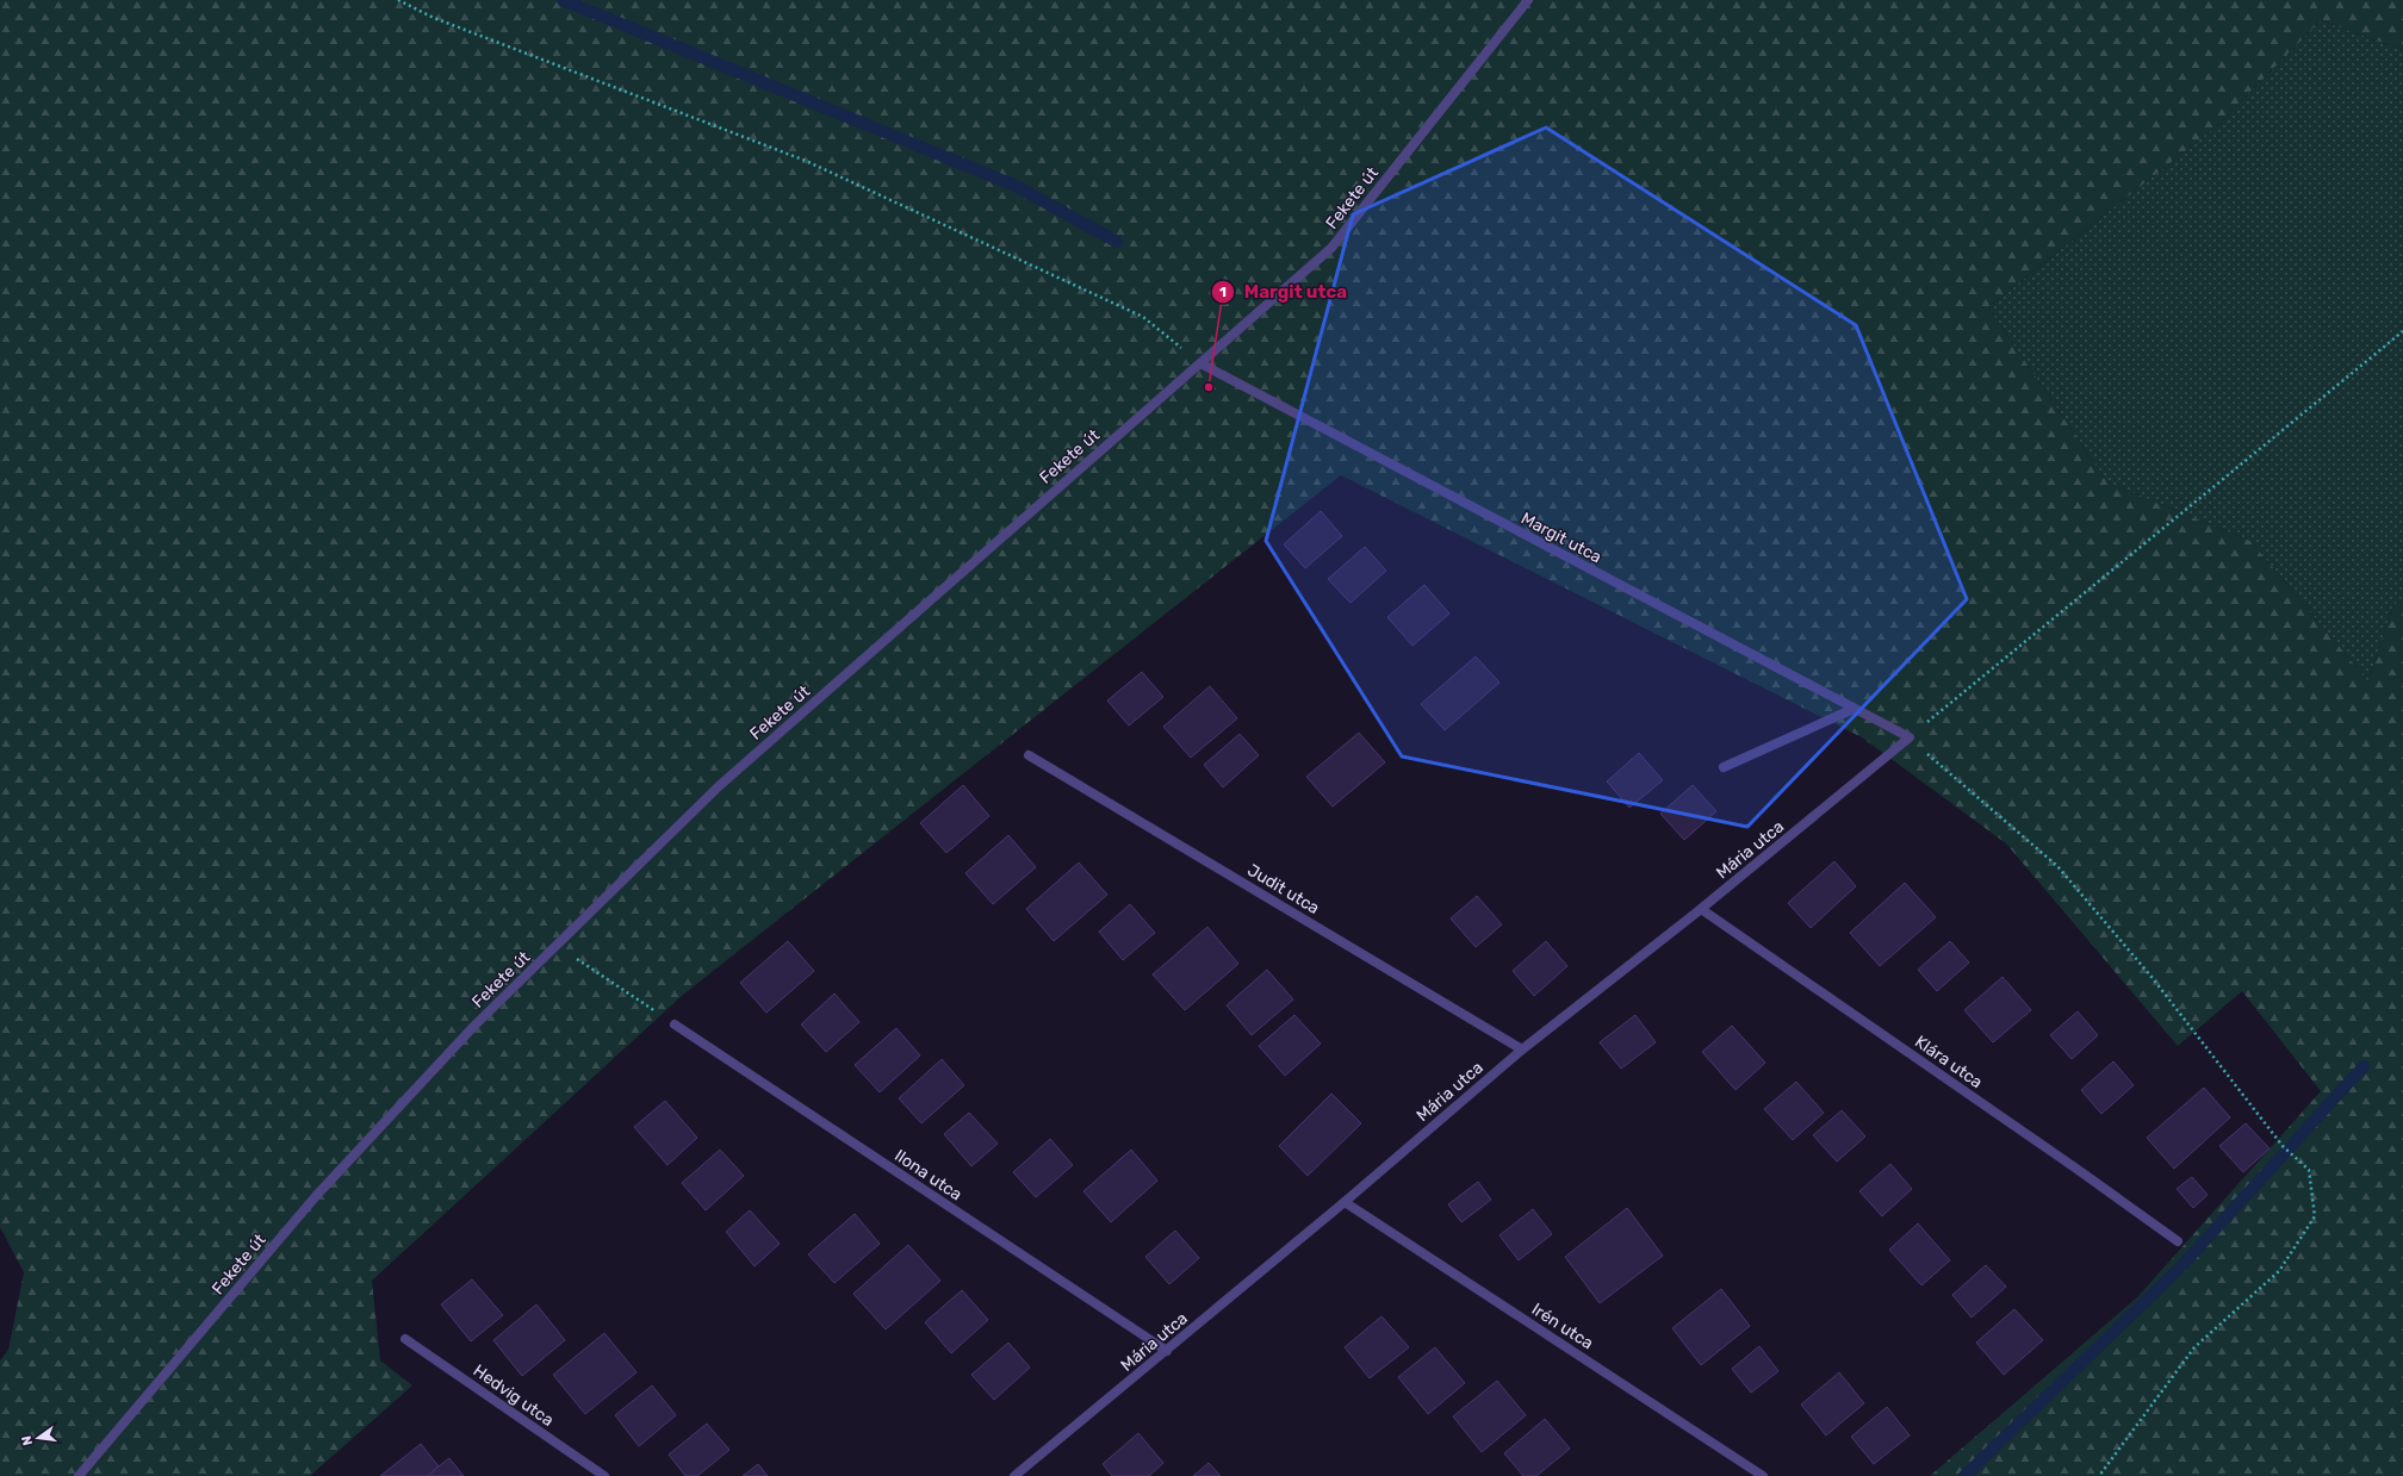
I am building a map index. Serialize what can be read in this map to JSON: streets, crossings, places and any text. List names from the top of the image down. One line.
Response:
{"streets":{"street":["Fekete út","Margit utca","Mária utca","Judit utca","Klára utca","Ilona utca","Irén utca","Hedvig utca"]},"crossings":[["Fekete út","Margit utca"],["Margit utca","Mária utca"],["Mária utca","Judit utca"],["Mária utca","Klára utca"],["Mária utca","Ilona utca"],["Mária utca","Irén utca"]],"places":["Margit utca"],"north":"left"}
